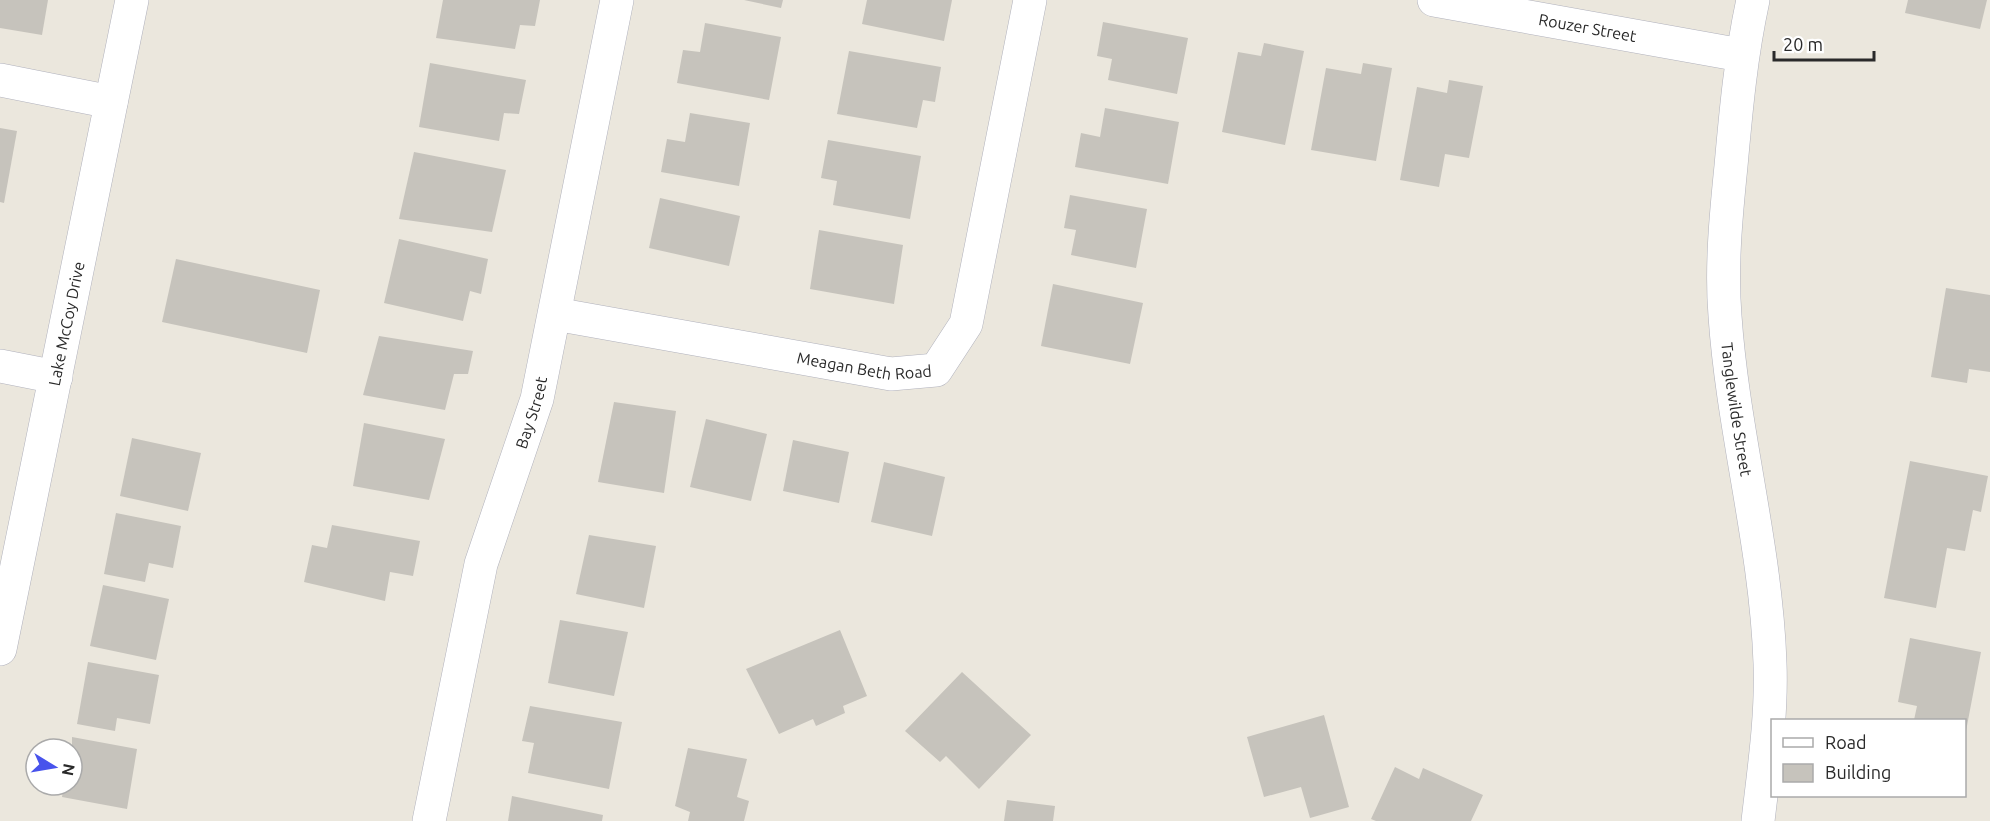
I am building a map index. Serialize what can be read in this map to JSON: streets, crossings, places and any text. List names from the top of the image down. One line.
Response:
{"streets":{"street":["Rouzer Street","Lake McCoy Drive","Meagan Beth Road","Tanglewilde Street","Bay Street"]},"crossings":[["Rouzer Street","Tanglewilde Street"],["Meagan Beth Road","Bay Street"]],"legend":["Road","Building"],"scale_bar":"20 m","north":"right"}
